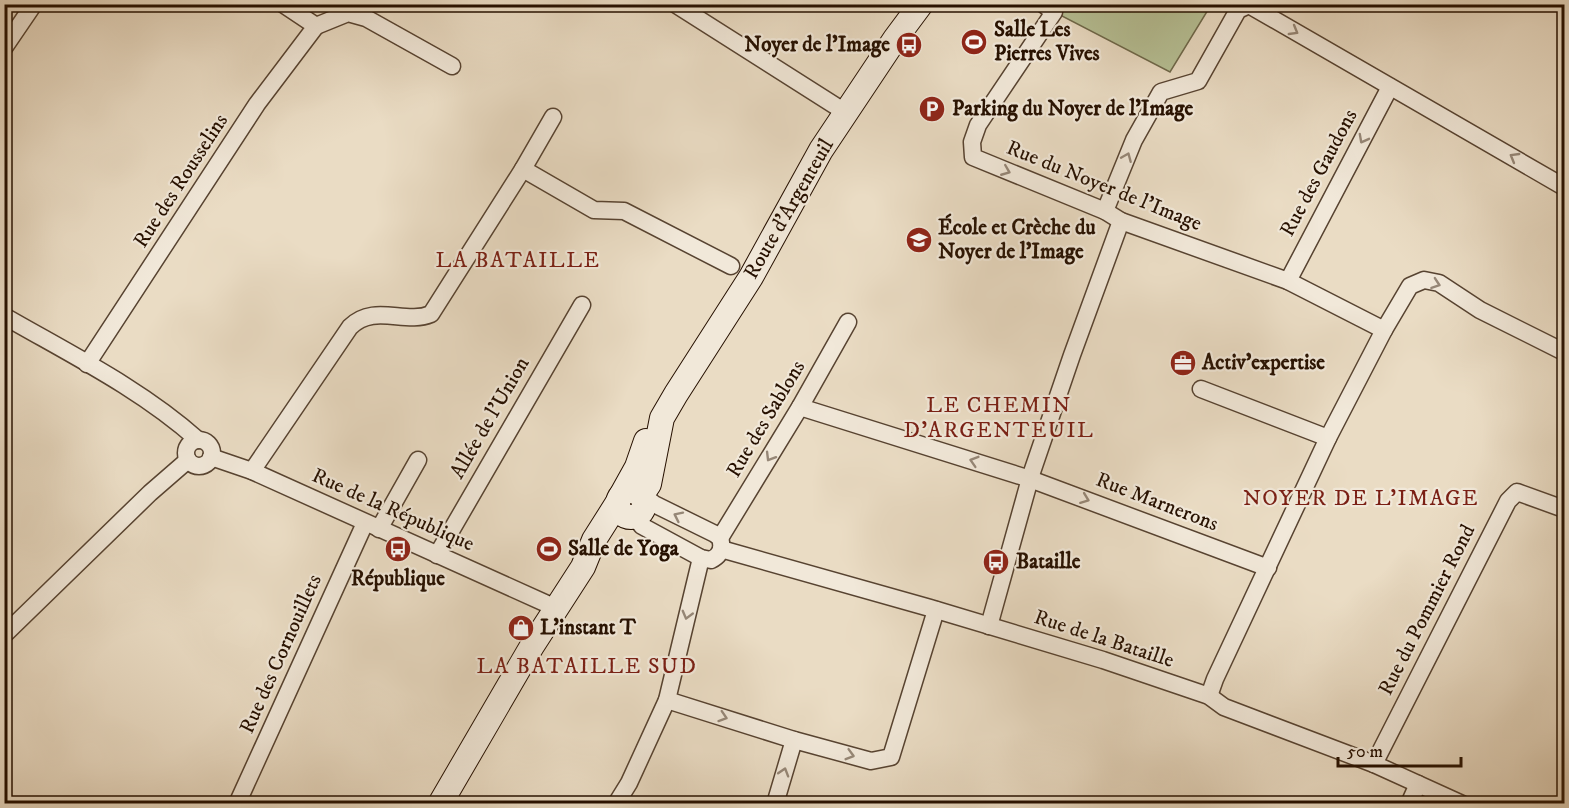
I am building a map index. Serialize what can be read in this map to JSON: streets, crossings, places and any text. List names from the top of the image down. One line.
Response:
{"streets":{"main road":["Route d'Argenteuil"],"street":["Rue des Gaudons","Rue des Rousselins","Rue du Noyer de l'Image","Allée de l'Union","Rue des Sablons","Rue Marnerons","Rue de la République","Rue du Pommier Rond","Rue de la Bataille","Rue des Cornouillets"]},"crossings":[["Rue des Gaudons","Rue du Noyer de l'Image"],["Route d'Argenteuil","Rue de la République"],["Route d'Argenteuil","Rue de la Bataille"],["Allée de l'Union","Rue de la République"],["Rue des Sablons","Rue Marnerons"],["Rue des Sablons","Rue de la Bataille"],["Rue de la République","Rue des Cornouillets"],["Rue du Pommier Rond","Rue de la Bataille"]],"one_way":["Rue des Gaudons","Rue des Sablons"],"districts":["LA BATAILLE","LE CHEMIN D'ARGENTEUIL","NOYER DE L'IMAGE","LA BATAILLE SUD"],"places":{"sports":["Salle Les Pierres Vives","Salle de Yoga"],"bus stop":["Noyer de l'Image","République","Bataille"],"parking":["Parking du Noyer de l'Image"],"school or university":["École et Crèche du Noyer de l'Image"],"office":["Activ'expertise"],"shop":["L'instant T"]},"scale_bar":"50 m"}
